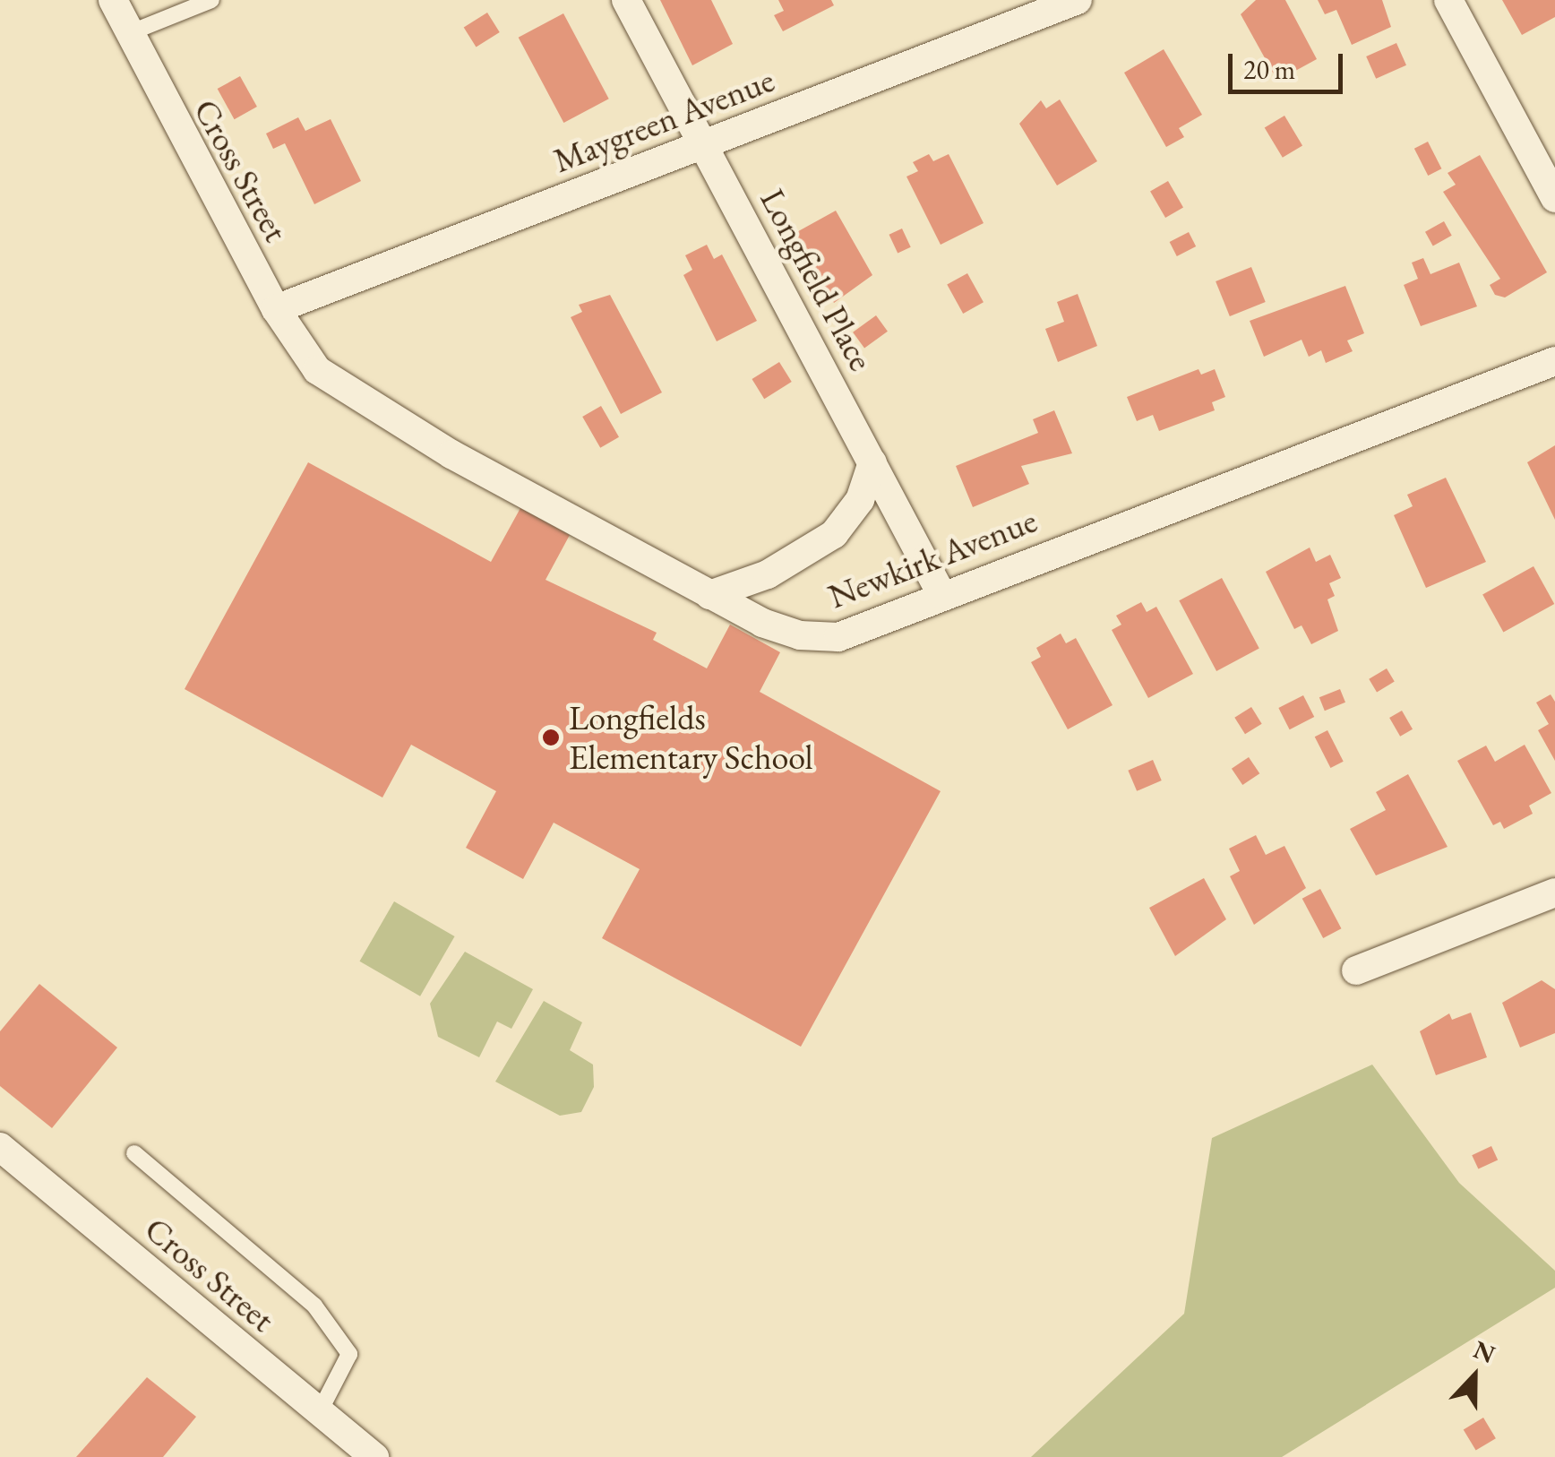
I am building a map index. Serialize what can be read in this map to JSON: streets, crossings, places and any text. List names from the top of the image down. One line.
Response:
{"streets":{"street":["Maygreen Avenue","Cross Street","Longfield Place","Newkirk Avenue"]},"crossings":[["Maygreen Avenue","Cross Street"],["Maygreen Avenue","Longfield Place"],["Cross Street","Newkirk Avenue"],["Longfield Place","Newkirk Avenue"]],"places":["Longfields Elementary School"],"scale_bar":"20 m","north":"top"}
